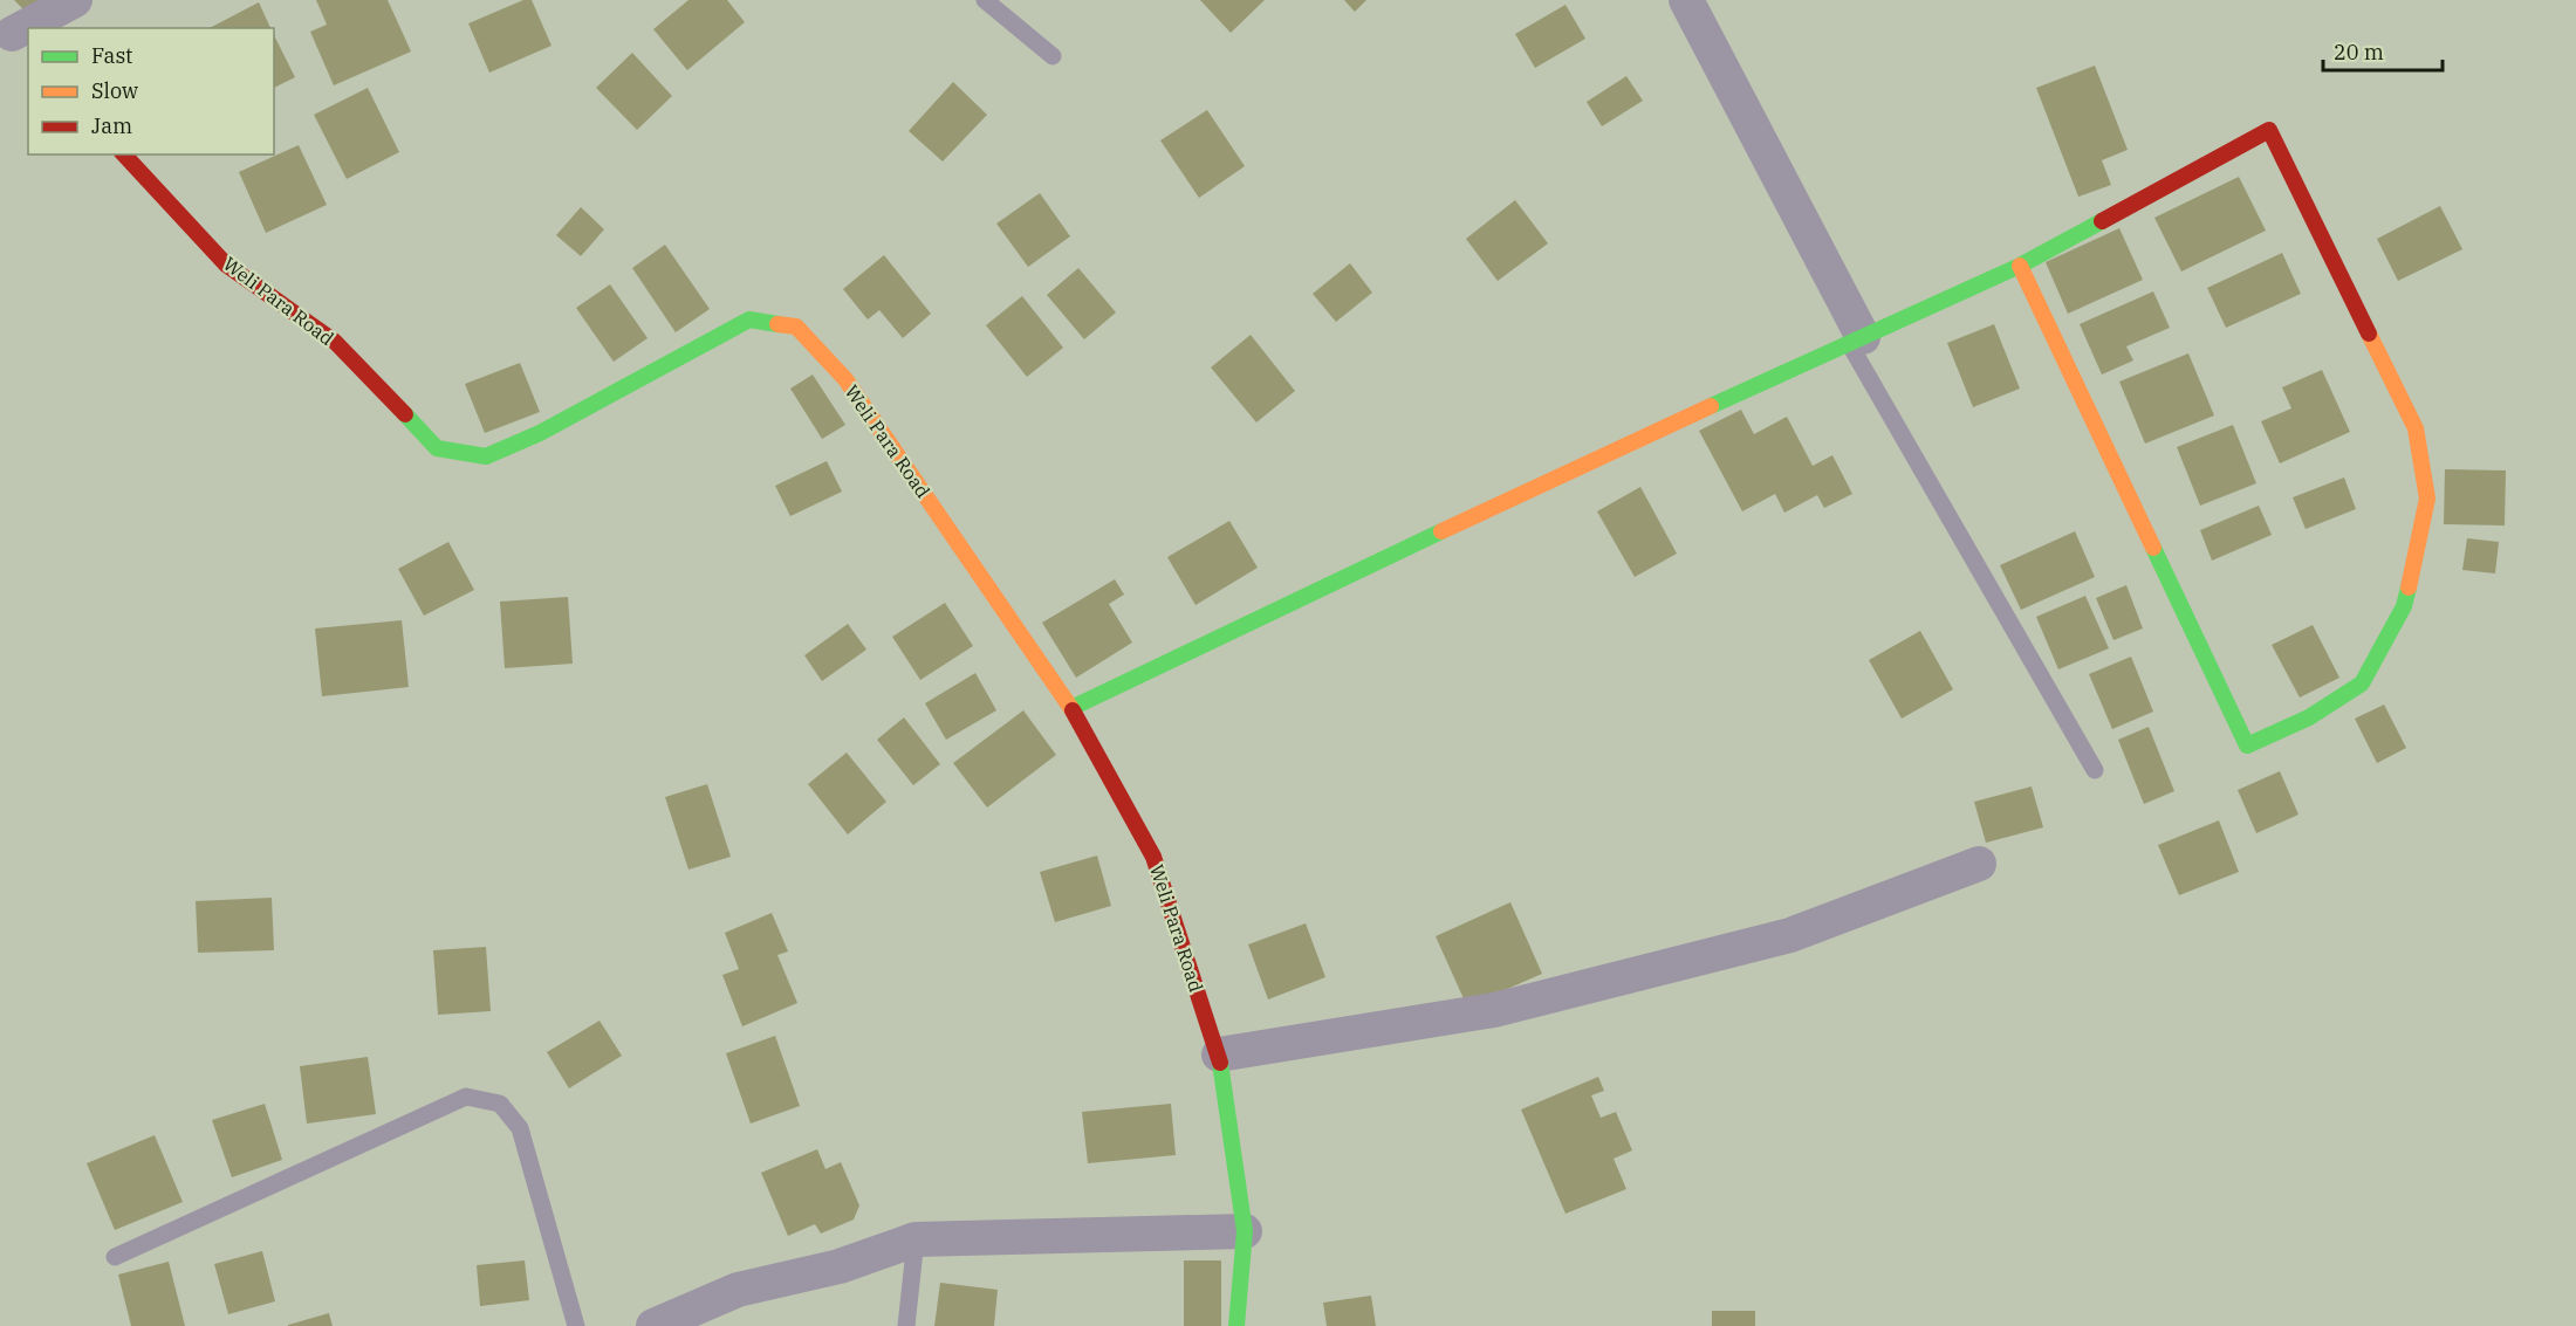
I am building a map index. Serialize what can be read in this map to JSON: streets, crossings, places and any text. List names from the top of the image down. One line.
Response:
{"streets":{"street":["Weli Para Road"]},"legend":["Fast","Slow","Jam"],"scale_bar":"20 m"}
